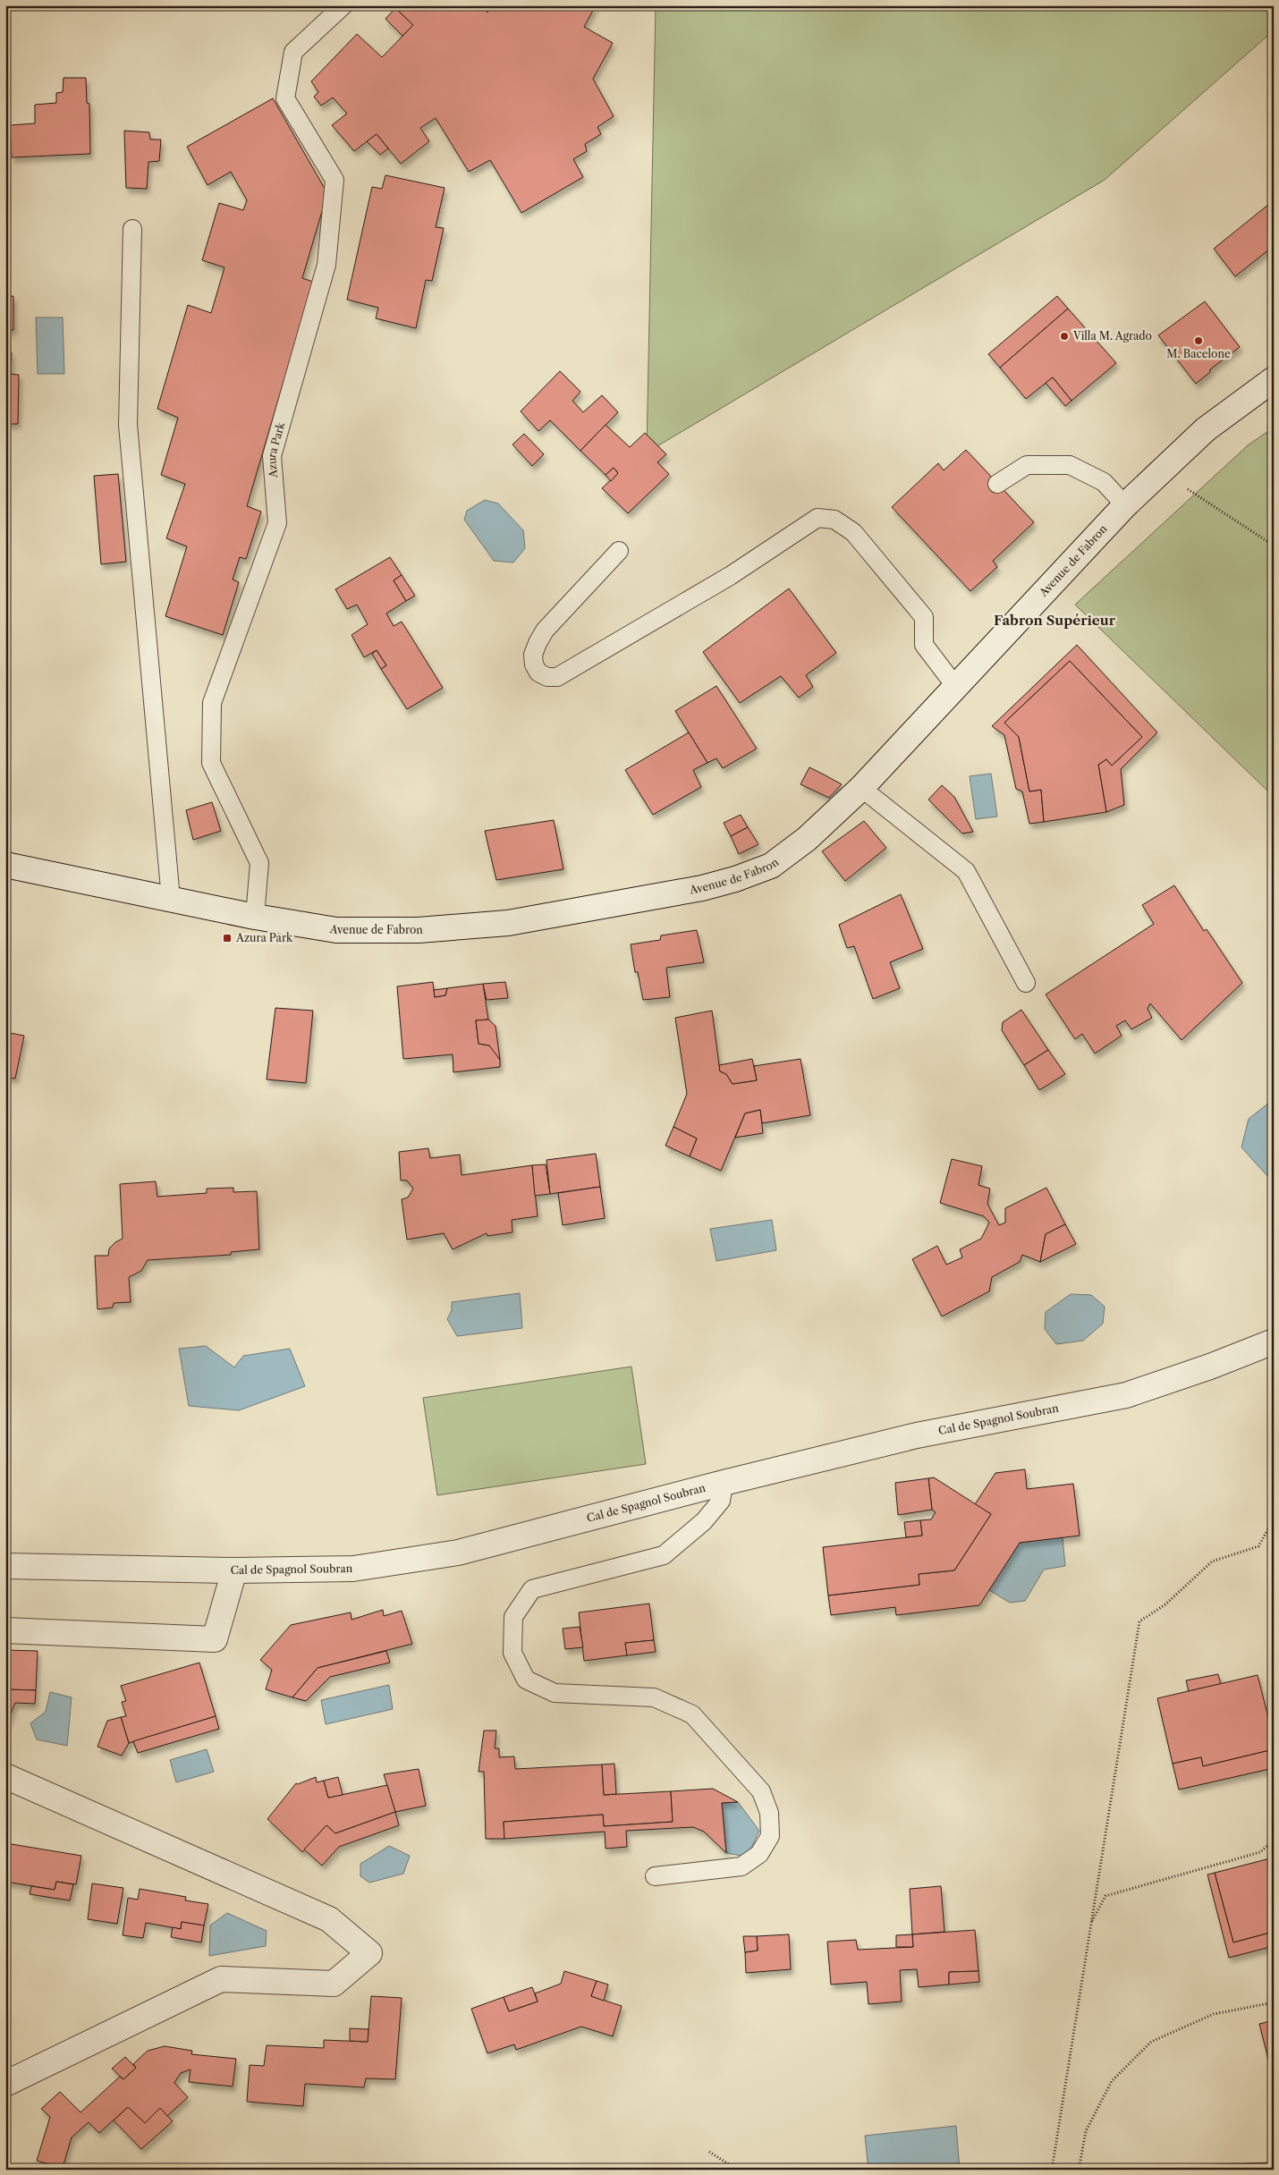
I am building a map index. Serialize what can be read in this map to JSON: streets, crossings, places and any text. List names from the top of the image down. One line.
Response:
{"streets":{"street":["Avenue de Fabron","Cal de Spagnol Soubran"],"lane":["Azura Park"]},"crossings":[["Azura Park","Avenue de Fabron"]],"districts":["Fabron Supérieur"],"places":{"other":["Villa M. Agrado","M. Bacelone"],"transit":["Azura Park"]}}
